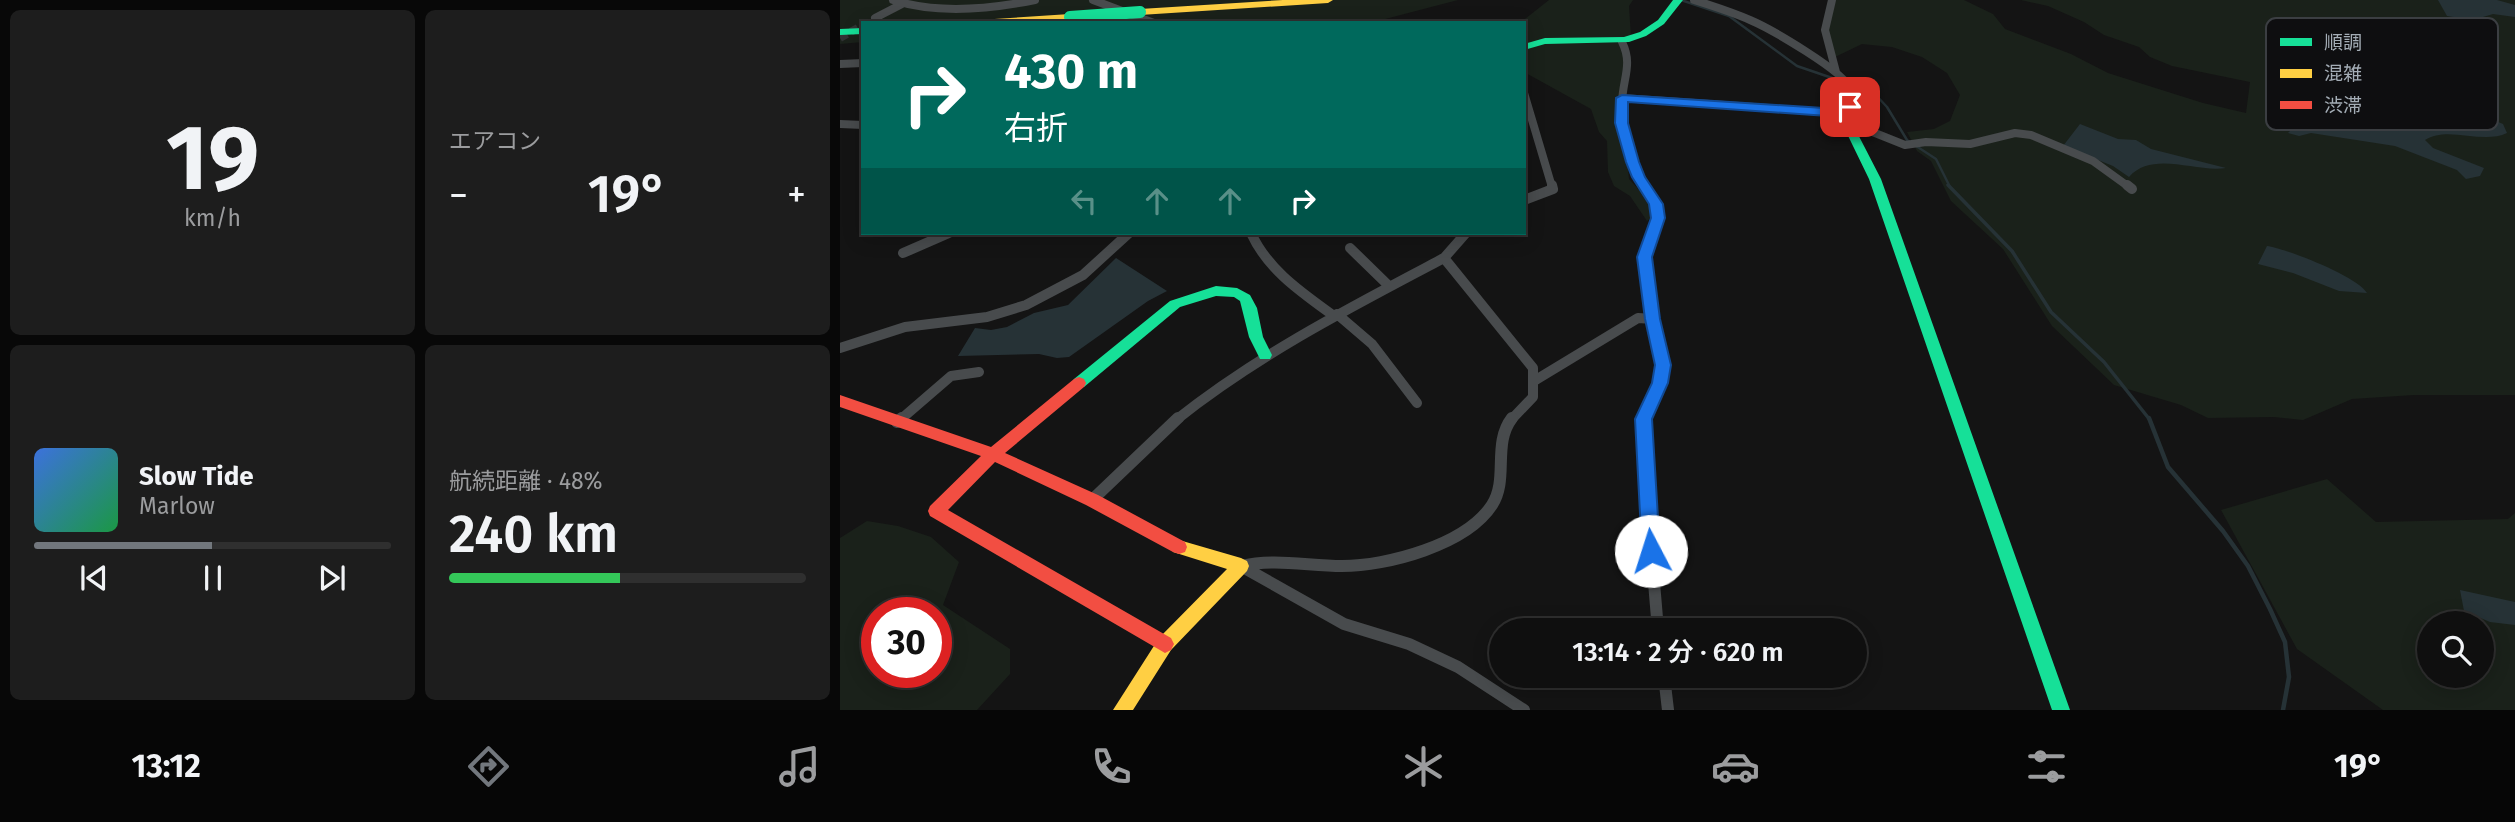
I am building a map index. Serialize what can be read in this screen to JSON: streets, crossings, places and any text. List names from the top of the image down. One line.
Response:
{"legend":["順調","混雑","渋滞"],"page":{"tile":[["19","km/h"],"エアコン",["航続距離 · 48%","240 km"]],"turn":["430 m","右折"],"heat":["−","19°","+"],"song":["Slow Tide","Marlow"],"limit":"30","trip":"13:14 · 2 分 · 620 m","tabs":["13:12","19°"]}}
